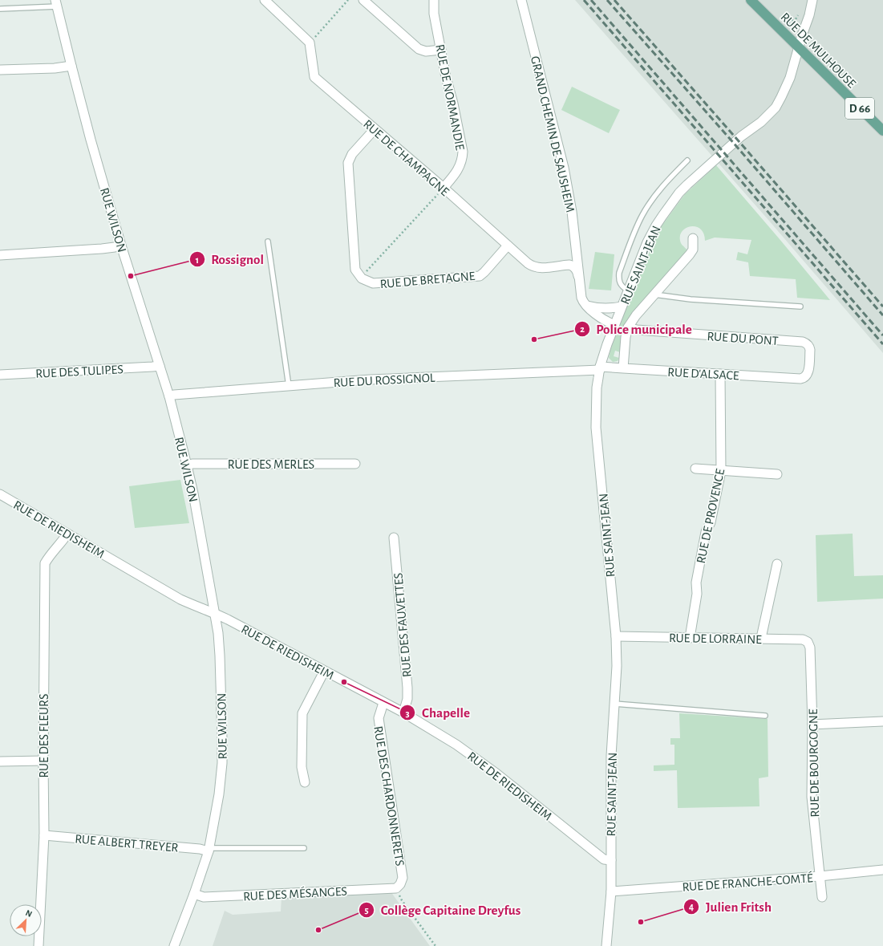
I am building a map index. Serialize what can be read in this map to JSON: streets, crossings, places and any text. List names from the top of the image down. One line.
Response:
{"streets":{"main road":["RUE DE MULHOUSE","D 66"],"street":["RUE DE NORMANDIE","GRAND CHEMIN DE SAUSHEIM","RUE DE CHAMPAGNE","RUE WILSON","RUE SAINT-JEAN","RUE DE BRETAGNE","RUE DU PONT","RUE DES TULIPES","RUE D'ALSACE","RUE DU ROSSIGNOL","RUE DES MERLES","RUE DE PROVENCE","RUE DE RIEDISHEIM","RUE DES FAUVETTES","RUE DE LORRAINE","RUE DES FLEURS","RUE DE BOURGOGNE","RUE DES CHARDONNERETS","RUE ALBERT TREYER","RUE DE FRANCHE-COMTÉ","RUE DES MÉSANGES"]},"crossings":[["RUE DE MULHOUSE","RUE SAINT-JEAN"],["RUE DE NORMANDIE","RUE DE CHAMPAGNE"],["GRAND CHEMIN DE SAUSHEIM","RUE DE CHAMPAGNE"],["RUE DE CHAMPAGNE","RUE DE BRETAGNE"],["RUE WILSON","RUE DES TULIPES"],["RUE WILSON","RUE DU ROSSIGNOL"],["RUE WILSON","RUE DES MERLES"],["RUE WILSON","RUE DE RIEDISHEIM"],["RUE WILSON","RUE ALBERT TREYER"],["RUE WILSON","RUE DES MÉSANGES"],["RUE SAINT-JEAN","RUE DU PONT"],["RUE SAINT-JEAN","RUE D'ALSACE"],["RUE SAINT-JEAN","RUE DU ROSSIGNOL"],["RUE SAINT-JEAN","RUE DE RIEDISHEIM"],["RUE SAINT-JEAN","RUE DE LORRAINE"],["RUE SAINT-JEAN","RUE DE FRANCHE-COMTÉ"],["RUE DU PONT","RUE D'ALSACE"],["RUE D'ALSACE","RUE DU ROSSIGNOL"],["RUE D'ALSACE","RUE DE PROVENCE"],["RUE DE PROVENCE","RUE DE LORRAINE"],["RUE DE RIEDISHEIM","RUE DES FAUVETTES"],["RUE DE RIEDISHEIM","RUE DES FLEURS"],["RUE DE RIEDISHEIM","RUE DES CHARDONNERETS"],["RUE DE LORRAINE","RUE DE BOURGOGNE"],["RUE DES FLEURS","RUE ALBERT TREYER"],["RUE DE BOURGOGNE","RUE DE FRANCHE-COMTÉ"],["RUE DES CHARDONNERETS","RUE DES MÉSANGES"]],"places":["Rossignol","Police municipale","Chapelle","Julien Fritsh","Collège Capitaine Dreyfus"],"north":"top right"}
